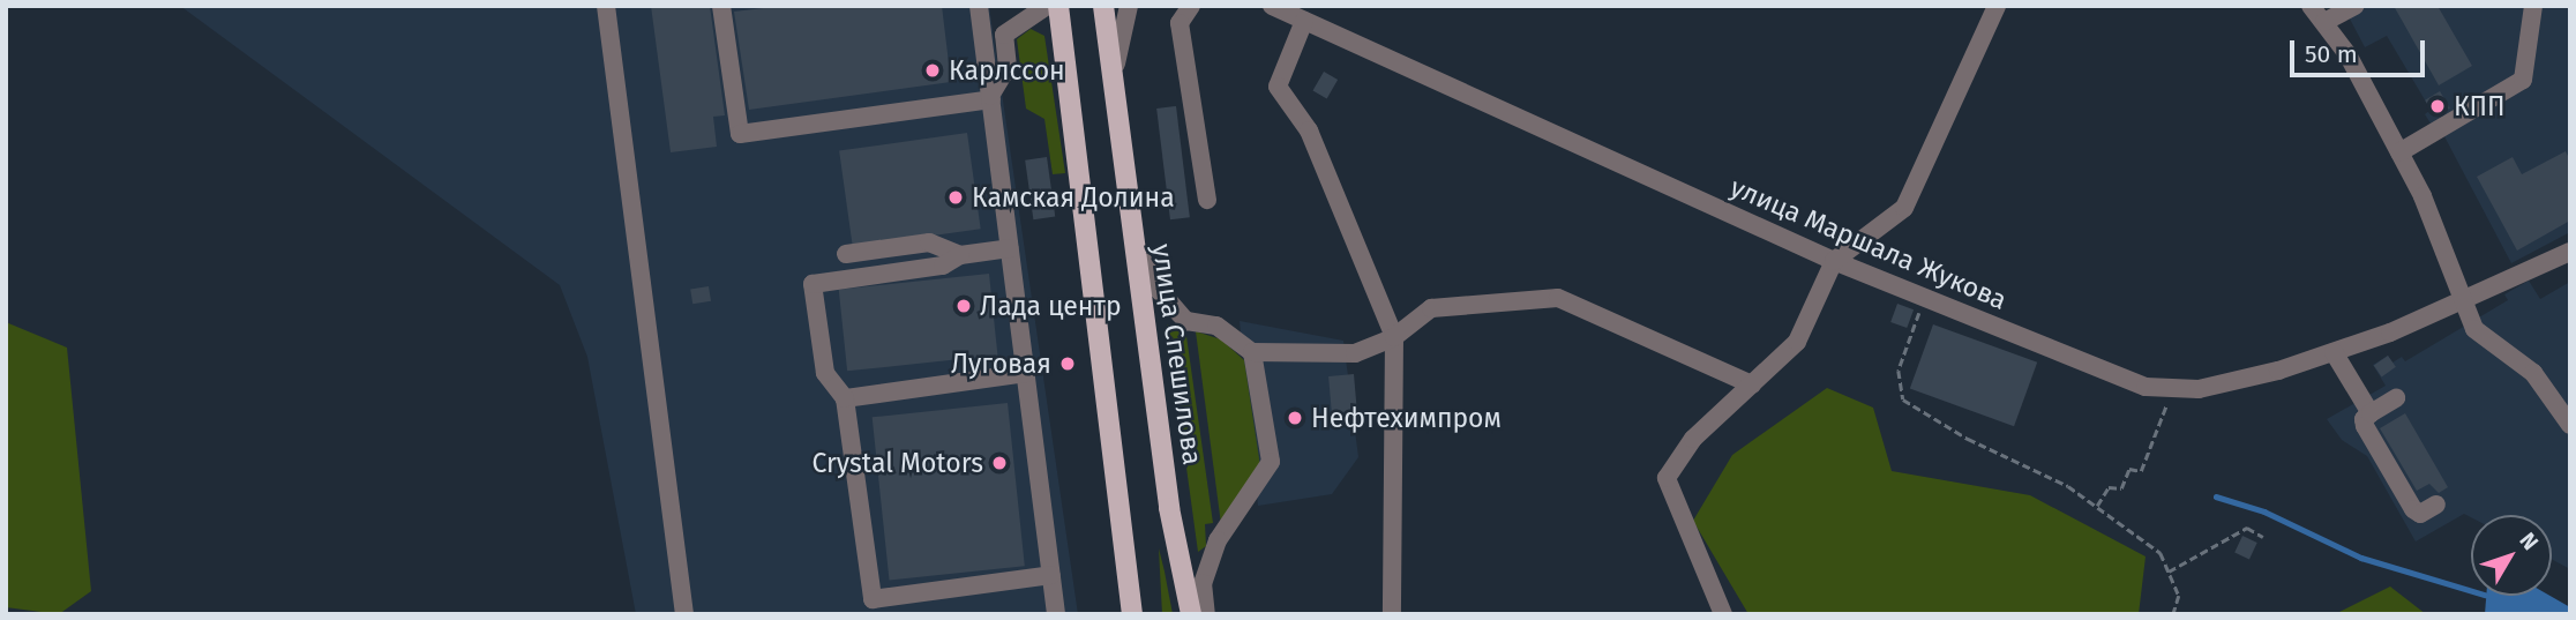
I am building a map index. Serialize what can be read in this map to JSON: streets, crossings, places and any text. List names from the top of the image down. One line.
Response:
{"streets":{"main road":["улица Спешилова"],"street":["улица Маршала Жукова"]},"places":["Карлссон","КПП","Камская Долина","Лада центр","Луговая","Нефтехимпром","Crystal Motors"],"scale_bar":"50 m","north":"top right"}
